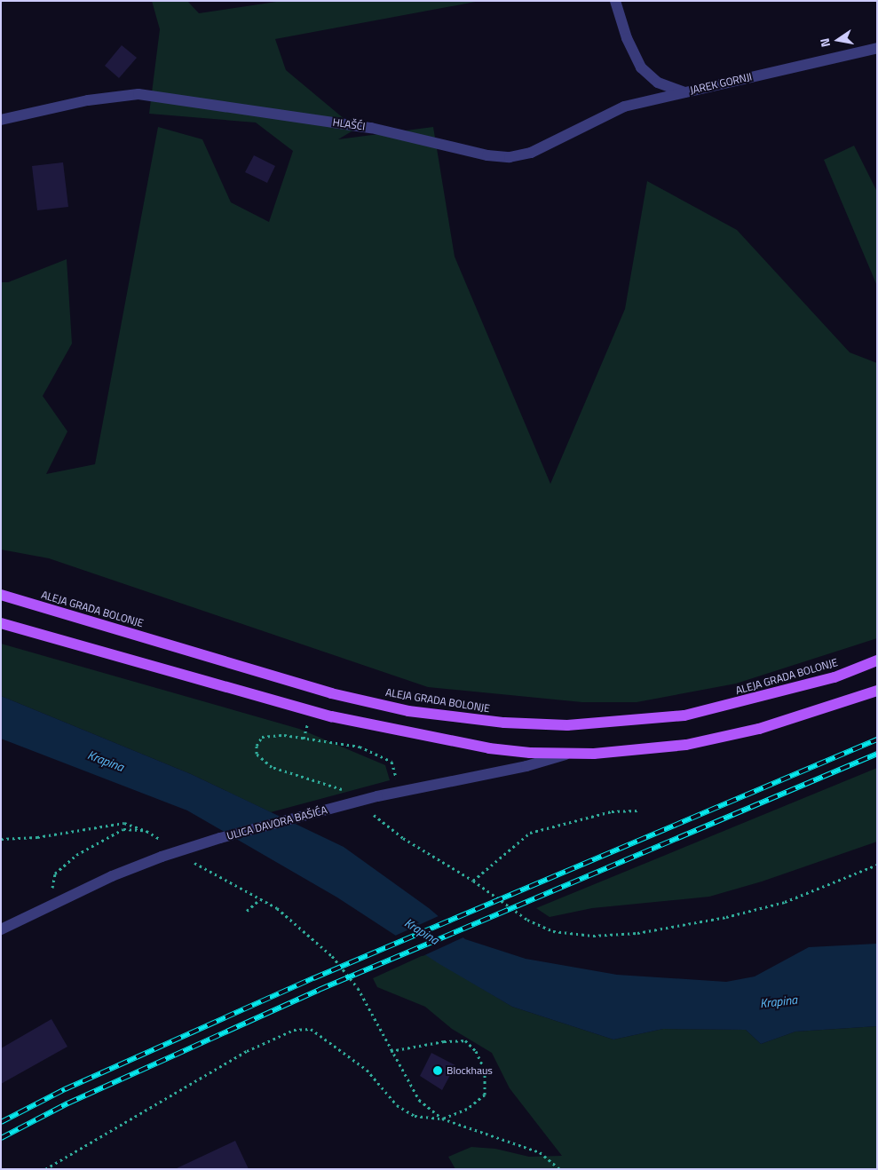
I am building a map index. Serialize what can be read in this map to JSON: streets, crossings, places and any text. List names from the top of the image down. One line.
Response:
{"streets":{"main road":["ALEJA GRADA BOLONJE"],"street":["JAREK GORNJI","HLAŠĆI","ULICA DAVORA BAŠIĆA"]},"crossings":[["JAREK GORNJI","HLAŠĆI"]],"water":["Krapina"],"places":["Blockhaus"],"north":"left"}
